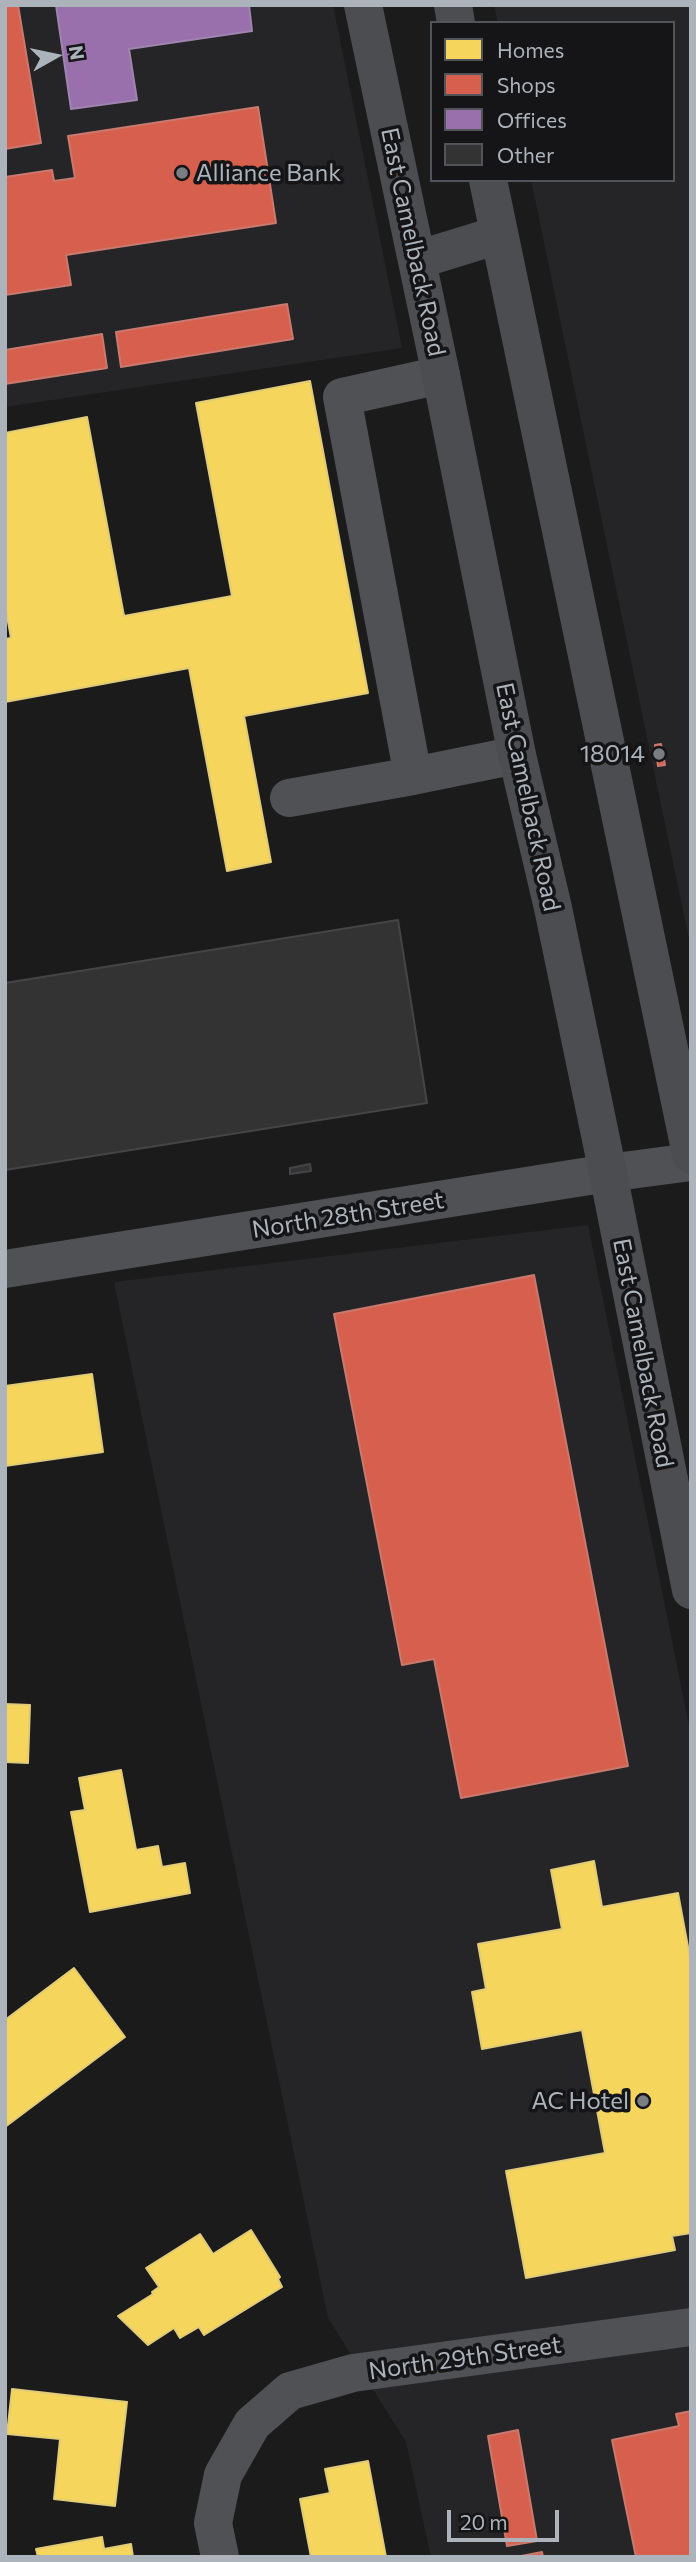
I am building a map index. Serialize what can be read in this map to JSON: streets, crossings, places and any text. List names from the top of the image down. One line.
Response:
{"streets":{"main road":["East Camelback Road"],"street":["North 28th Street","North 29th Street"]},"crossings":[["East Camelback Road","North 28th Street"]],"places":["Alliance Bank","18014","AC Hotel"],"legend":["Homes","Shops","Offices","Other"],"scale_bar":"20 m","north":"right"}
